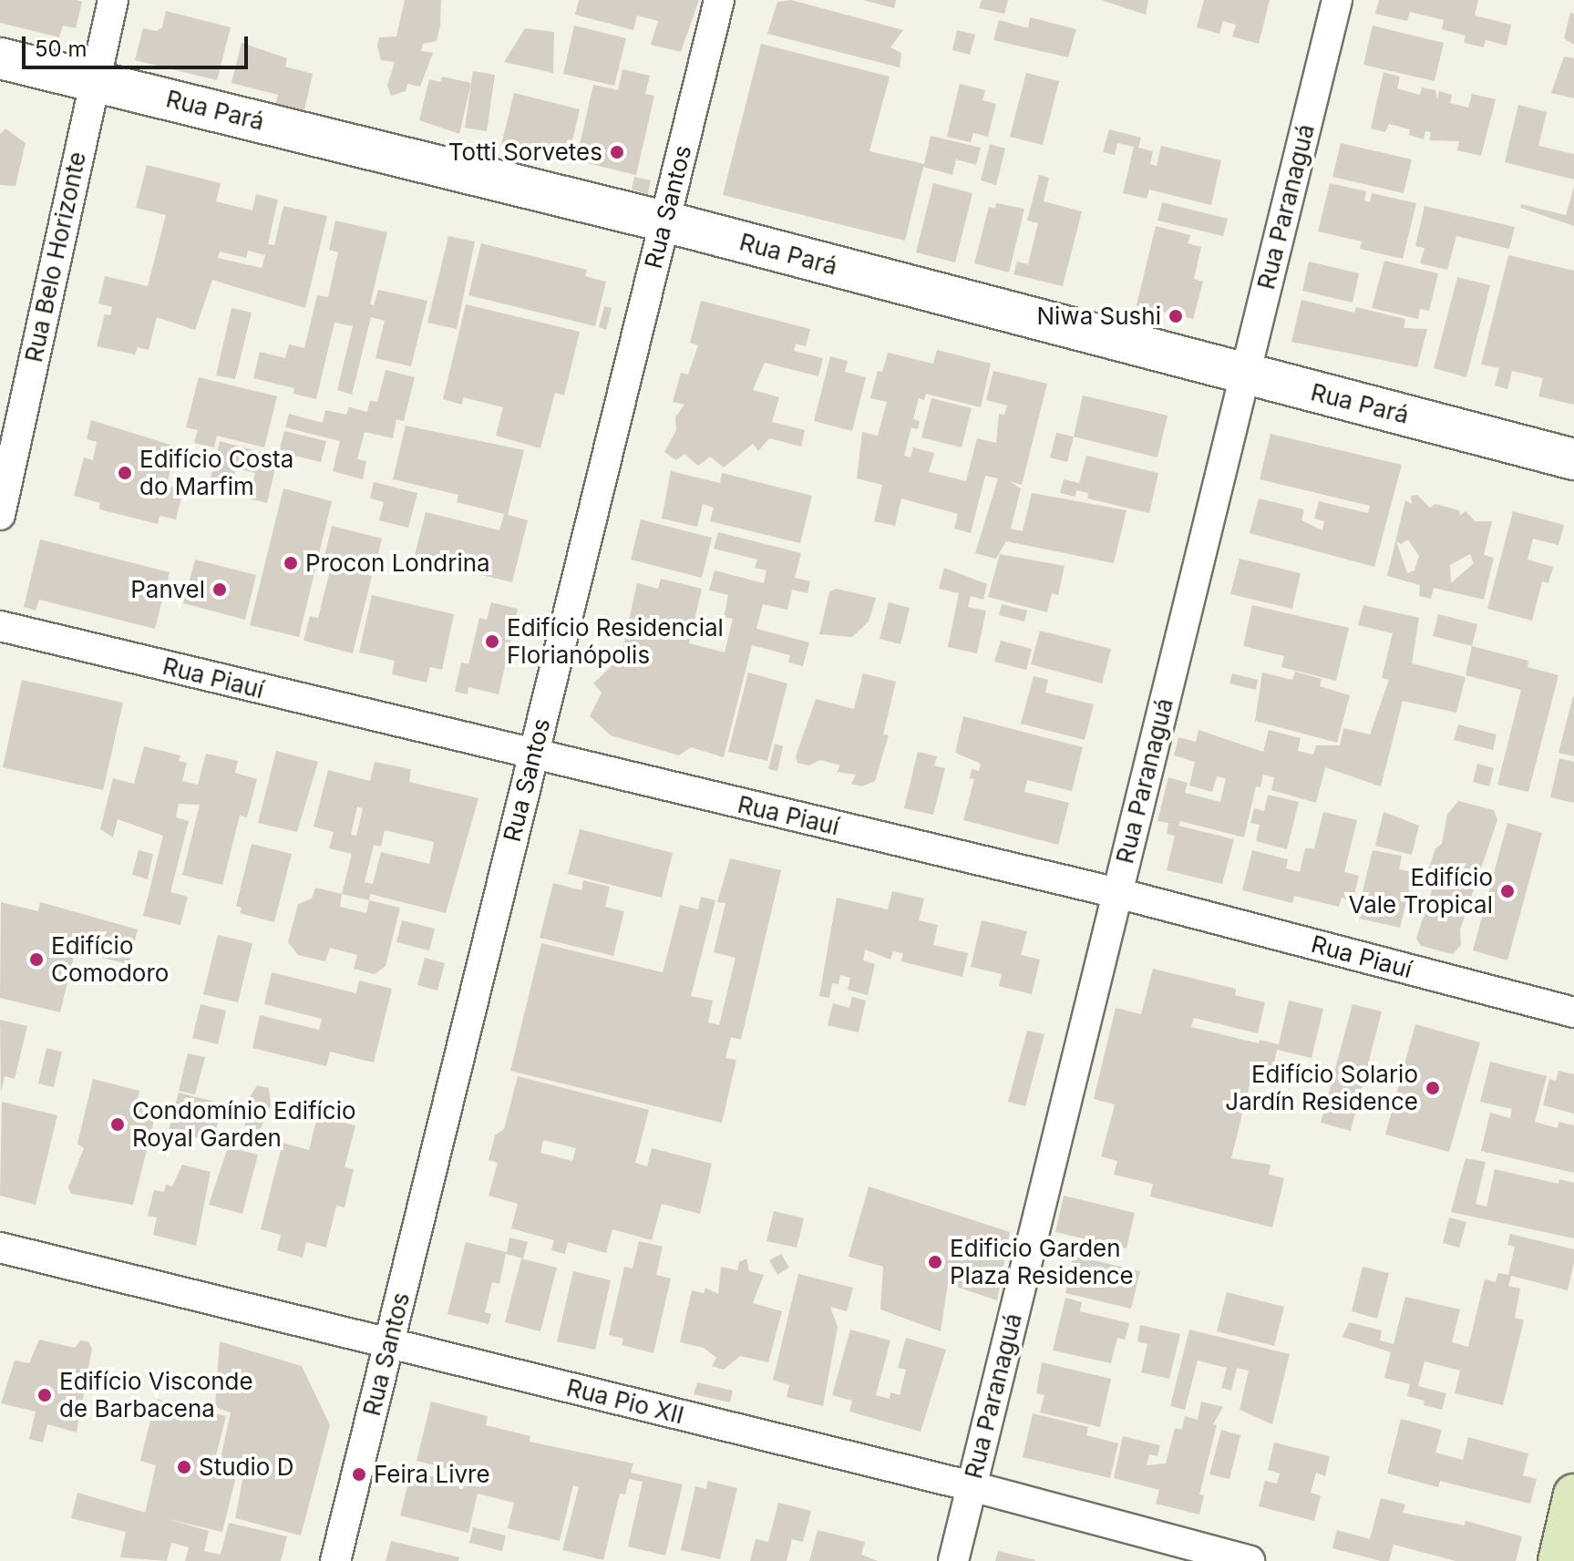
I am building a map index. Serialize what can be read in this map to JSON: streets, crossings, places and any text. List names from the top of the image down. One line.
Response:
{"streets":{"street":["Rua Pará","Rua Santos","Rua Paranaguá","Rua Belo Horizonte","Rua Piauí","Rua Pio XII"]},"crossings":[["Rua Pará","Rua Santos"],["Rua Pará","Rua Paranaguá"],["Rua Pará","Rua Belo Horizonte"],["Rua Santos","Rua Piauí"],["Rua Santos","Rua Pio XII"],["Rua Paranaguá","Rua Piauí"],["Rua Paranaguá","Rua Pio XII"]],"places":["Totti Sorvetes","Niwa Sushi","Edifício Costa do Marfim","Procon Londrina","Panvel","Edifício Residencial Florianópolis","Edifício Vale Tropical","Edifício Comodoro","Edifício Solario Jardín Residence","Condomínio Edifício Royal Garden","Edificio Garden Plaza Residence","Edifício Visconde de Barbacena","Studio D","Feira Livre"],"scale_bar":"50 m"}
